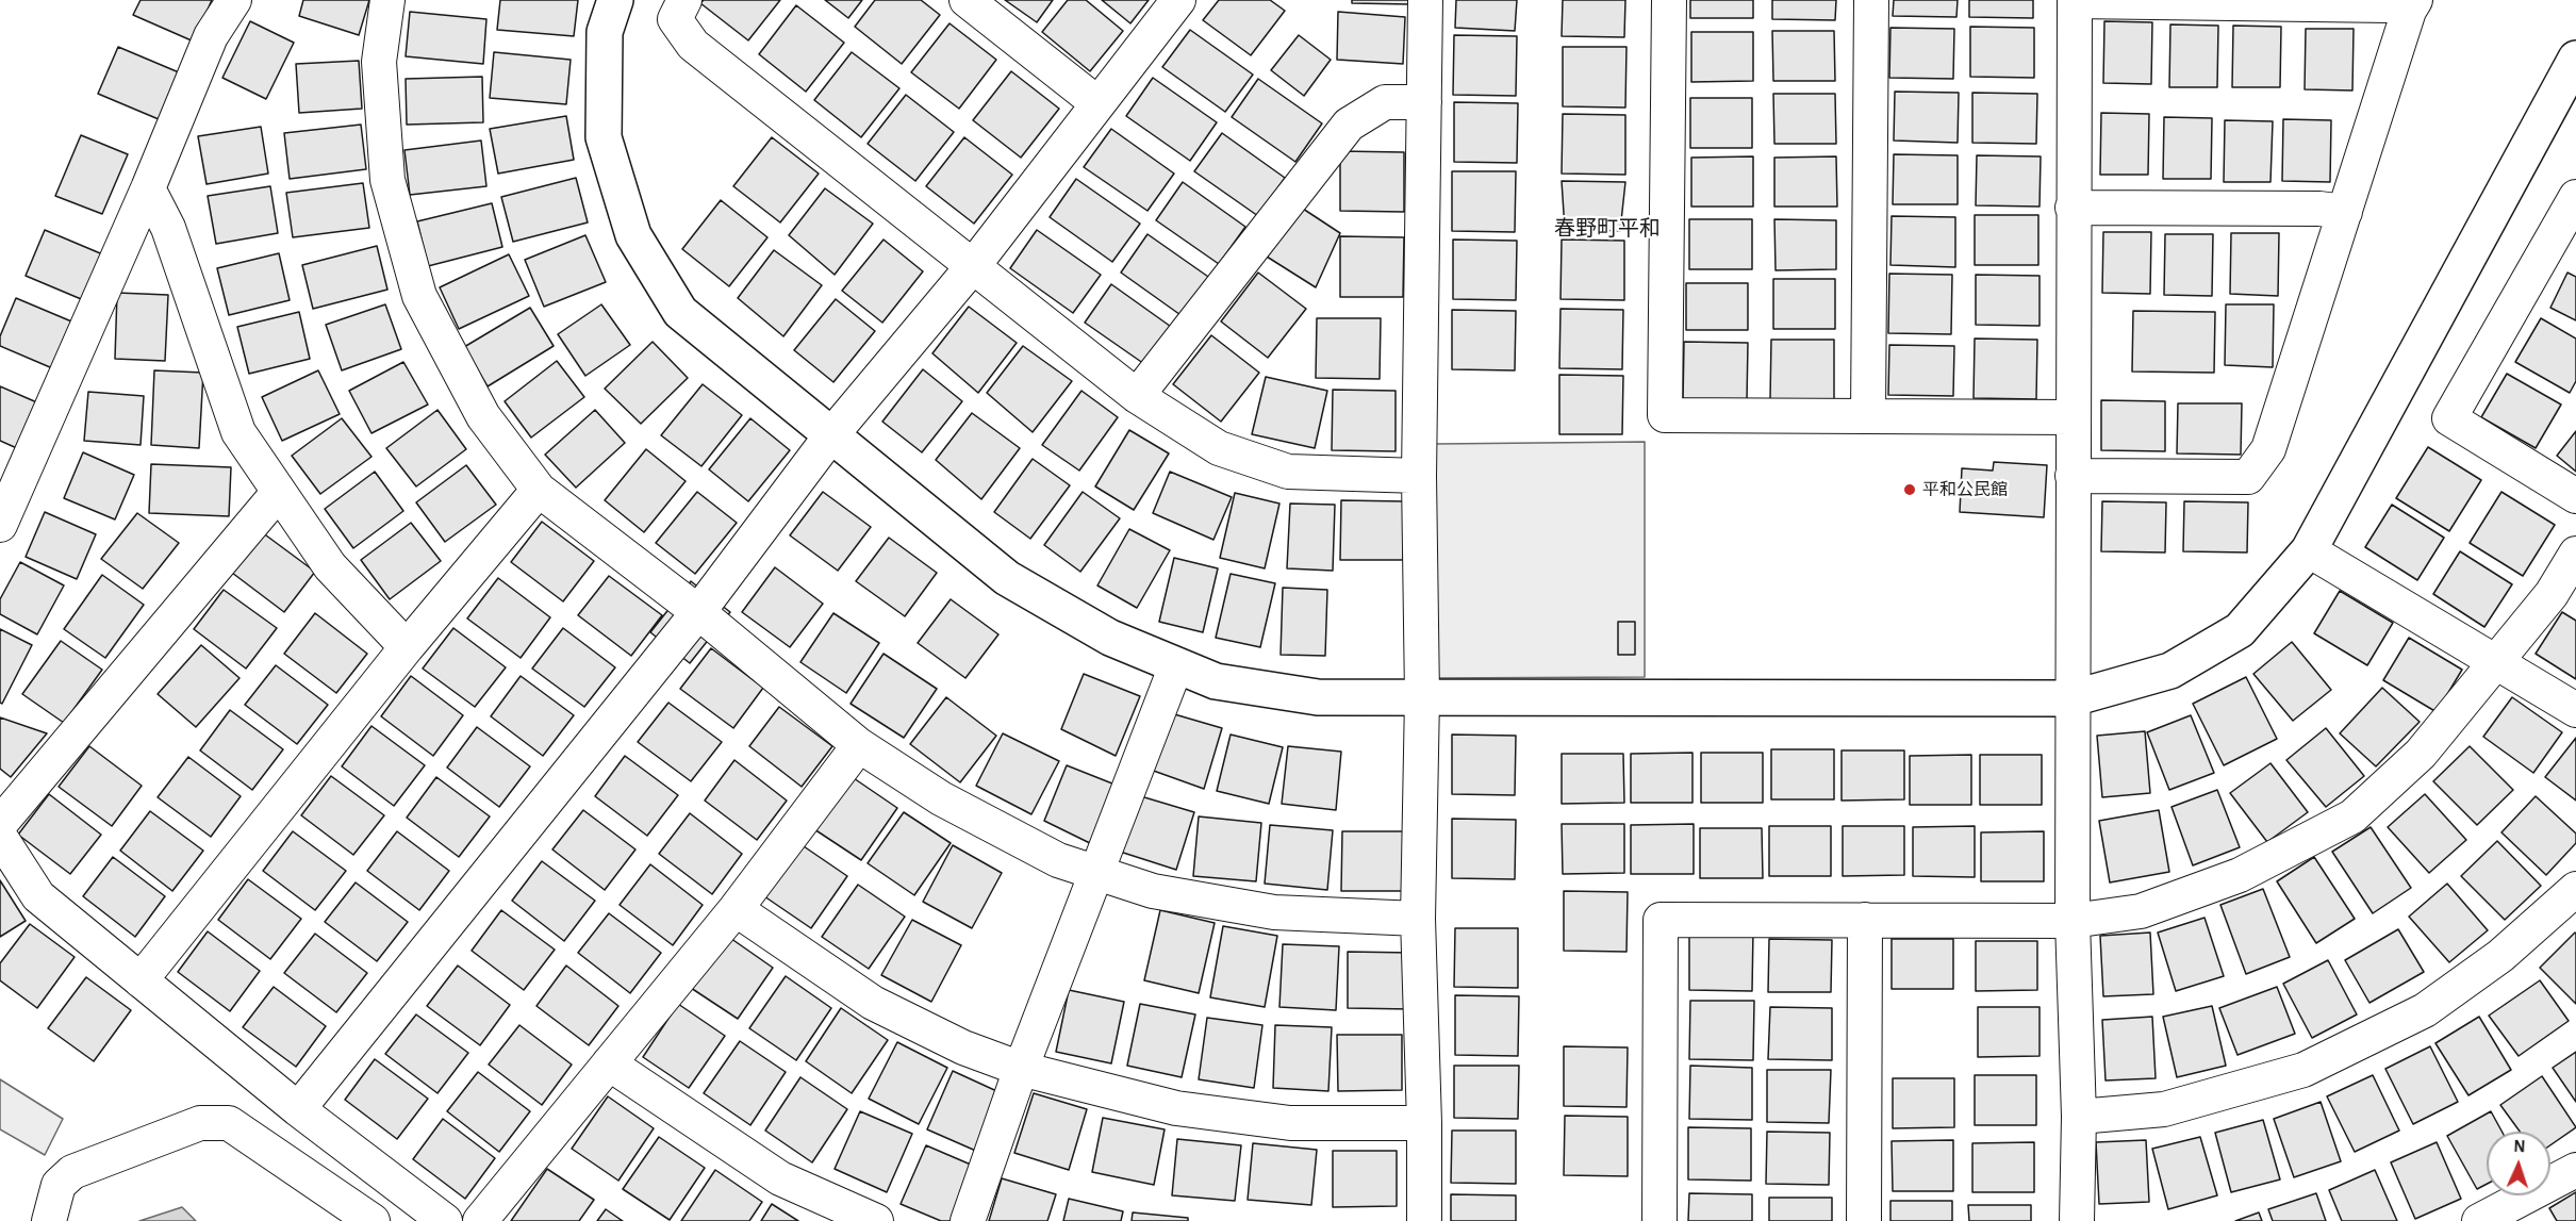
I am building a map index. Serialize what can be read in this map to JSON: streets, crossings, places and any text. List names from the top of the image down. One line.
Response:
{"districts":["春野町平和"],"places":["平和公民館"],"north":"top"}
